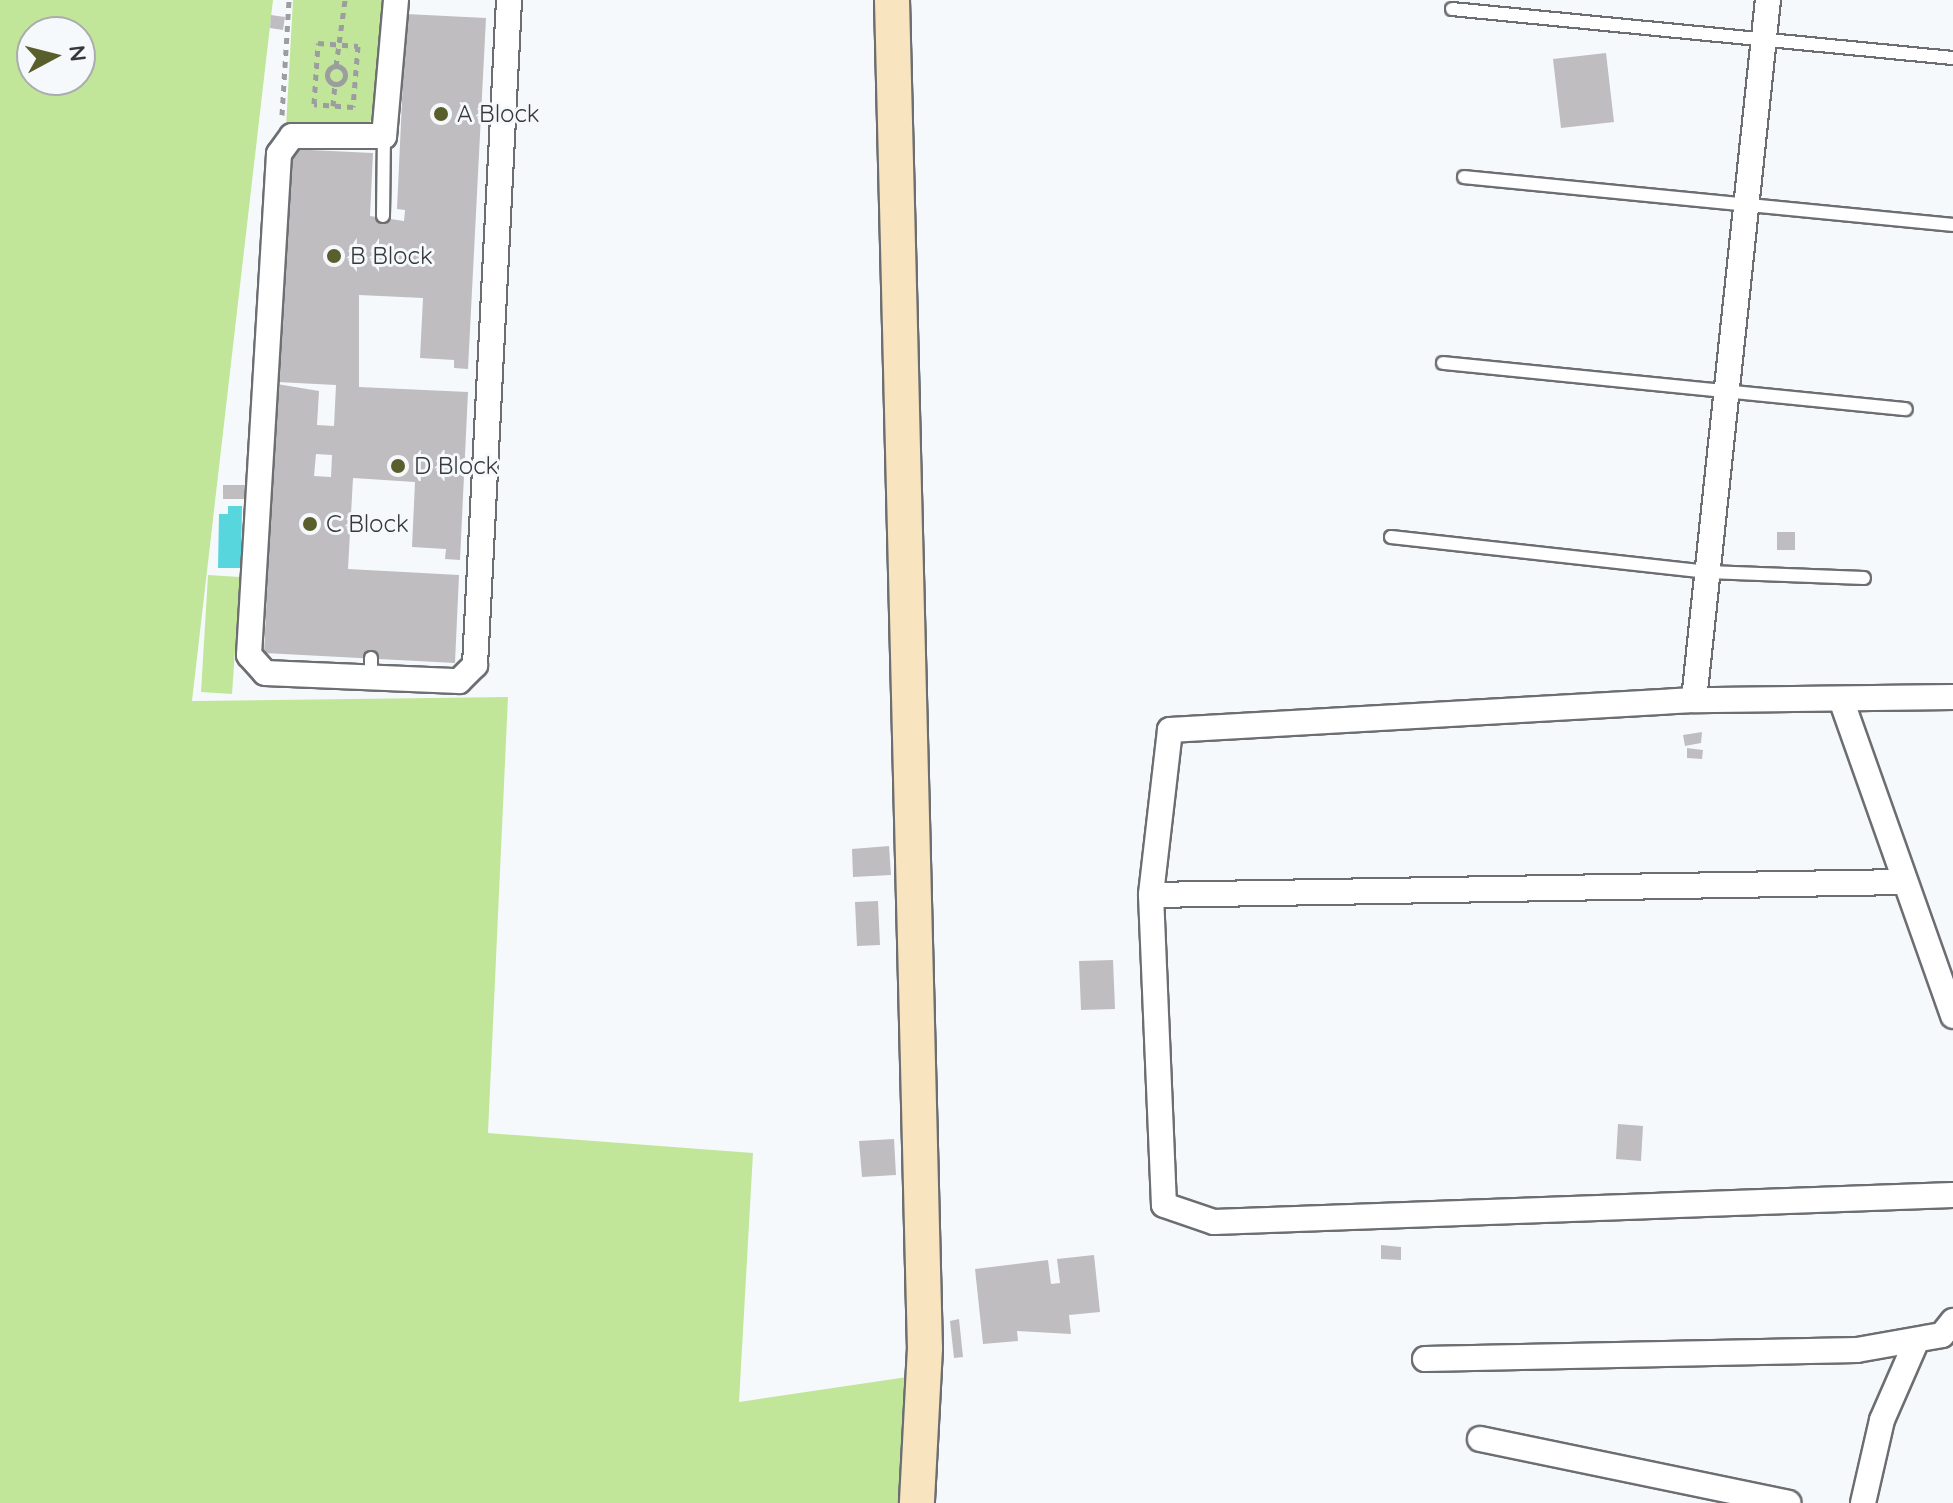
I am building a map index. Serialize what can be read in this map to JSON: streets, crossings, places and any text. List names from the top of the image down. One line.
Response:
{"places":["A Block","B Block","D Block","C Block"],"north":"right"}
